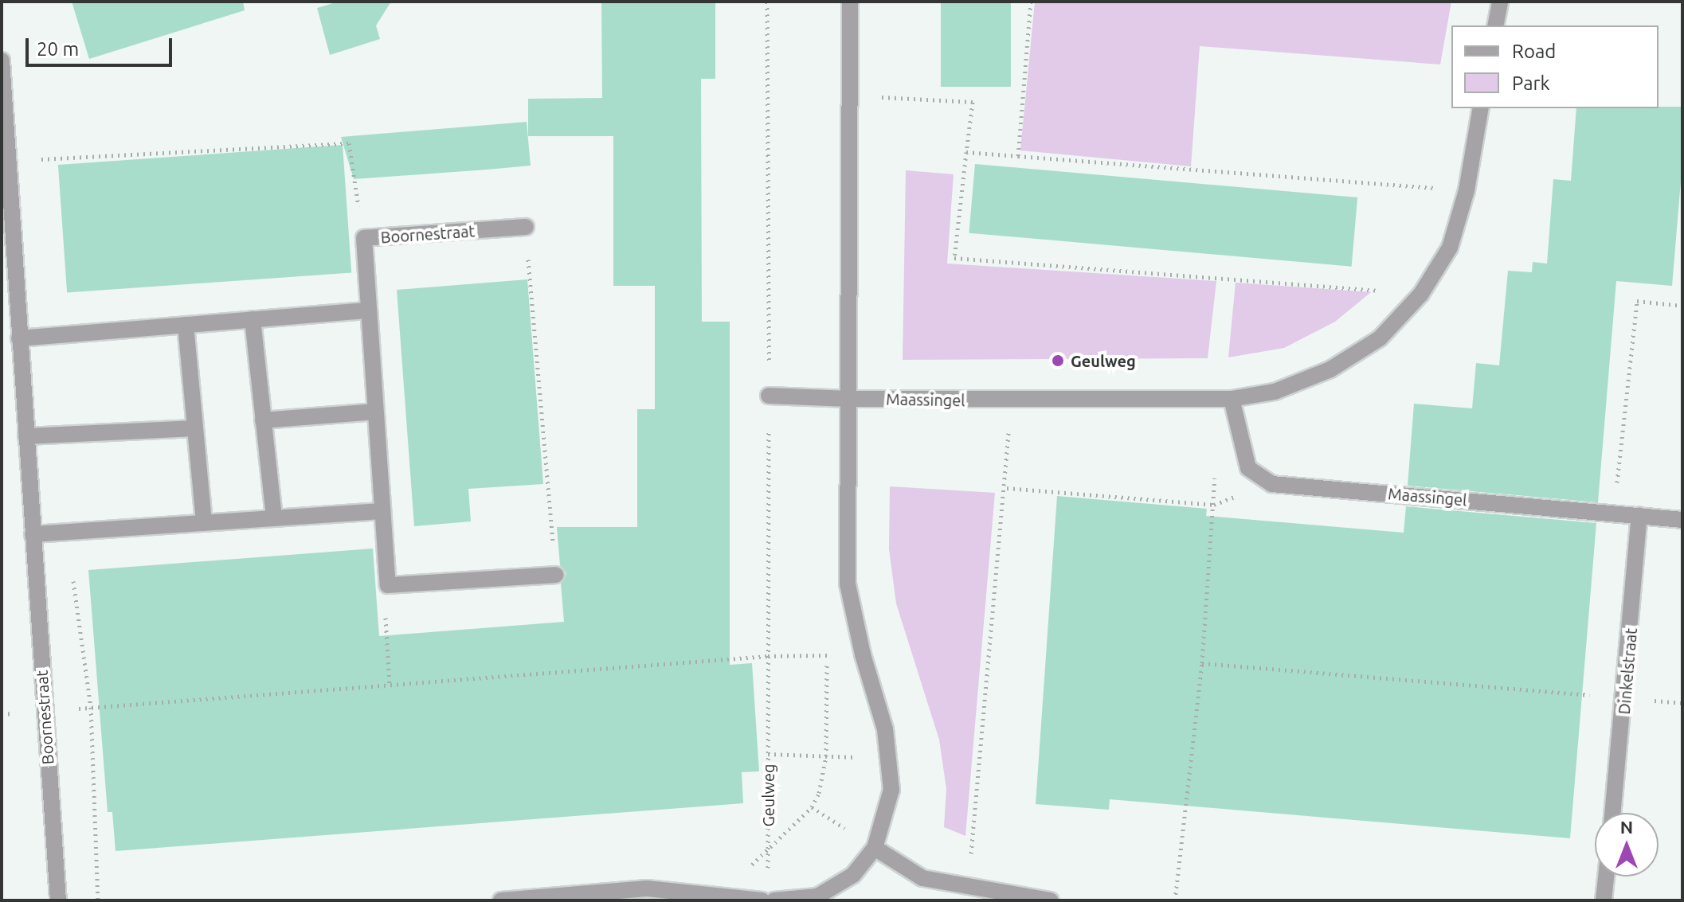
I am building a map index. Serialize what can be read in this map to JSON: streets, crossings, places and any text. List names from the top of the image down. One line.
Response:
{"streets":{"street":["Boornestraat","Maassingel","Dinkelstraat"],"path":["Geulweg"]},"crossings":[["Maassingel","Dinkelstraat"],["Maassingel","Geulweg"]],"places":["Geulweg"],"legend":["Road","Park"],"scale_bar":"20 m","north":"top"}
